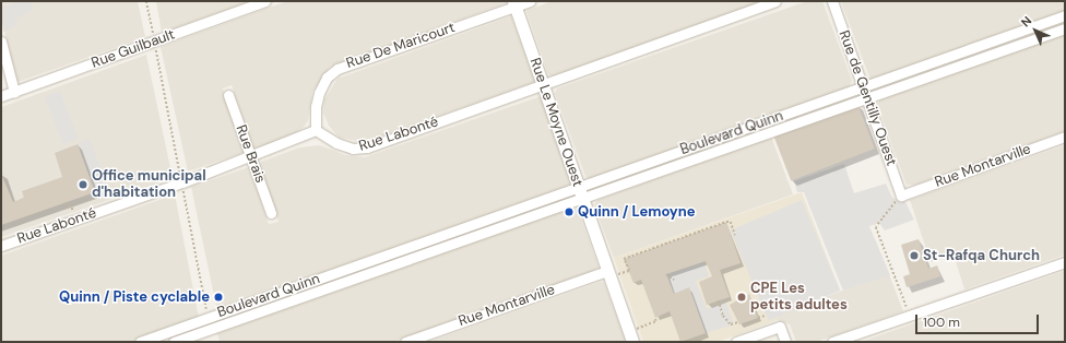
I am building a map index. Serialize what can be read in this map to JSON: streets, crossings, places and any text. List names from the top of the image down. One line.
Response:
{"streets":{"street":["Rue De Maricourt","Rue Guilbault","Rue de Gentilly Ouest","Rue Le Moyne Ouest","Boulevard Quinn","Rue Labonté","Rue Brais","Rue Montarville"]},"crossings":[["Rue De Maricourt","Rue Le Moyne Ouest"],["Rue De Maricourt","Rue Labonté"],["Rue de Gentilly Ouest","Boulevard Quinn"],["Rue de Gentilly Ouest","Rue Montarville"],["Rue Le Moyne Ouest","Boulevard Quinn"],["Rue Le Moyne Ouest","Rue Labonté"],["Rue Le Moyne Ouest","Rue Montarville"],["Rue Labonté","Rue Brais"]],"places":["Office municipal d'habitation","Quinn / Lemoyne","St-Rafqa Church","Quinn / Piste cyclable","CPE Les petits adultes"],"scale_bar":"100 m","north":"top left"}
